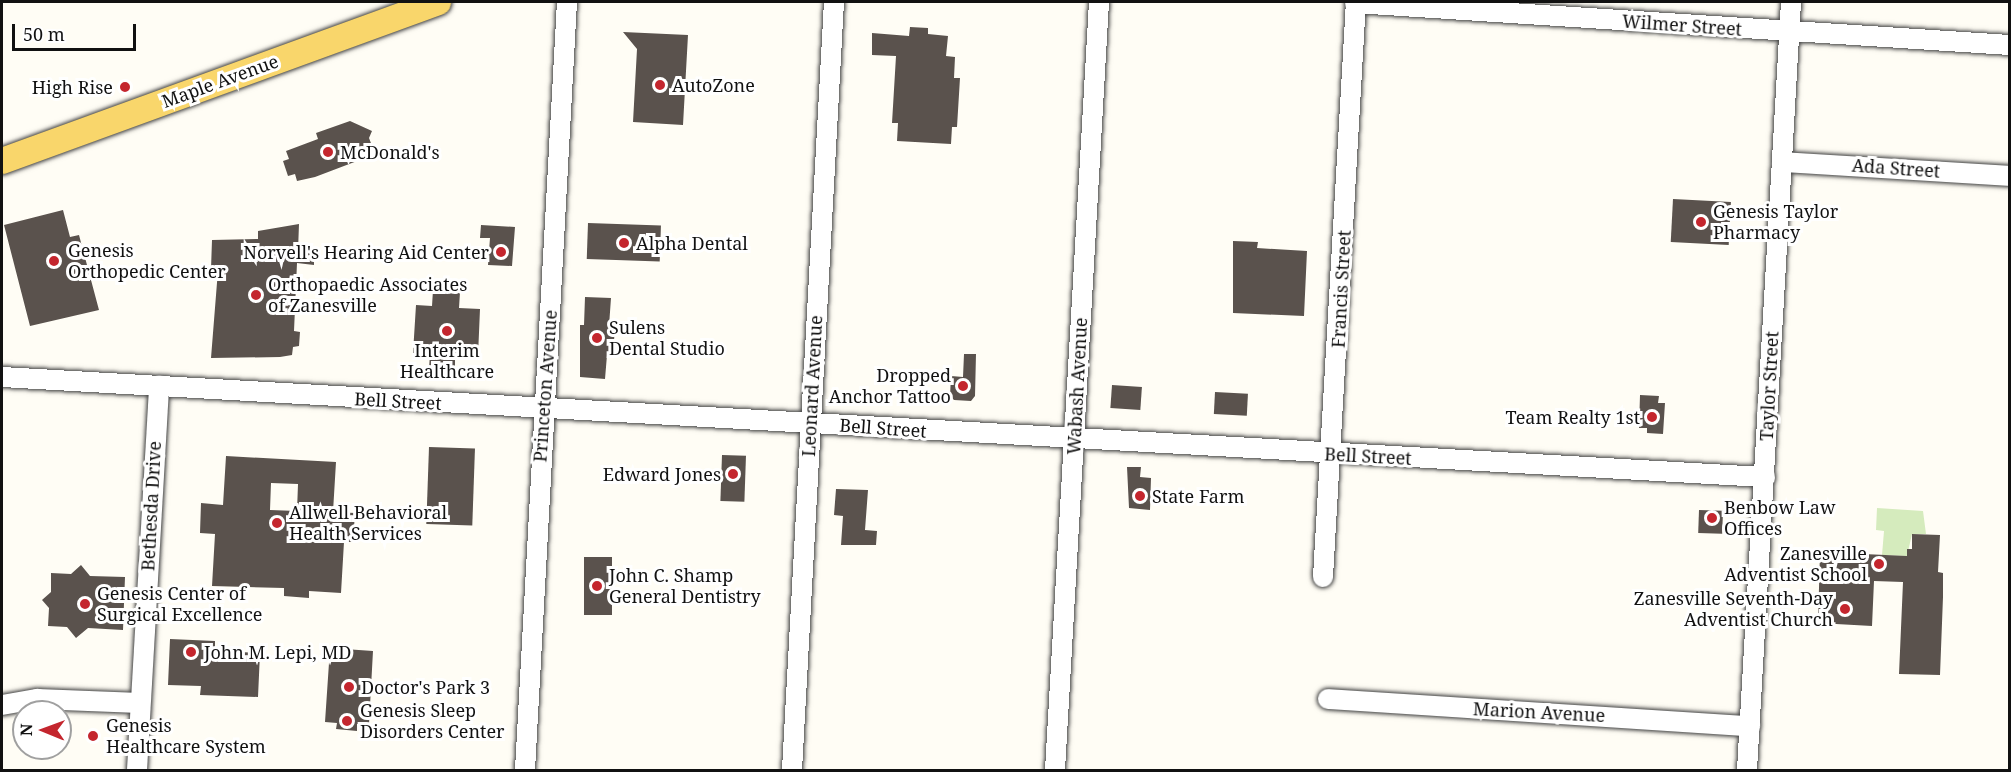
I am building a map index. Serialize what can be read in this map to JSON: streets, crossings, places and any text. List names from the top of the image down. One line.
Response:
{"streets":{"main road":["Maple Avenue"],"street":["Wilmer Street","Ada Street","Francis Street","Princeton Avenue","Leonard Avenue","Wabash Avenue","Taylor Street","Bell Street","Bethesda Drive","Marion Avenue"]},"crossings":[["Wilmer Street","Francis Street"],["Wilmer Street","Taylor Street"],["Ada Street","Taylor Street"],["Francis Street","Bell Street"],["Princeton Avenue","Bell Street"],["Leonard Avenue","Bell Street"],["Wabash Avenue","Bell Street"],["Taylor Street","Bell Street"],["Taylor Street","Marion Avenue"],["Bell Street","Bethesda Drive"]],"places":["AutoZone","High Rise","McDonald's","Genesis Taylor Pharmacy","Alpha Dental","Norvell's Hearing Aid Center","Genesis Orthopedic Center","Orthopaedic Associates of Zanesville","Interim Healthcare","Sulens Dental Studio","Dropped Anchor Tattoo","Team Realty 1st","Edward Jones","State Farm","Benbow Law Offices","Allwell Behavioral Health Services","Zanesville Adventist School","John C. Shamp General Dentistry","Genesis Center of Surgical Excellence","Zanesville Seventh-Day Adventist Church","John M. Lepi, MD","Doctor's Park 3","Genesis Sleep Disorders Center","Genesis Healthcare System"],"scale_bar":"50 m","north":"left"}
